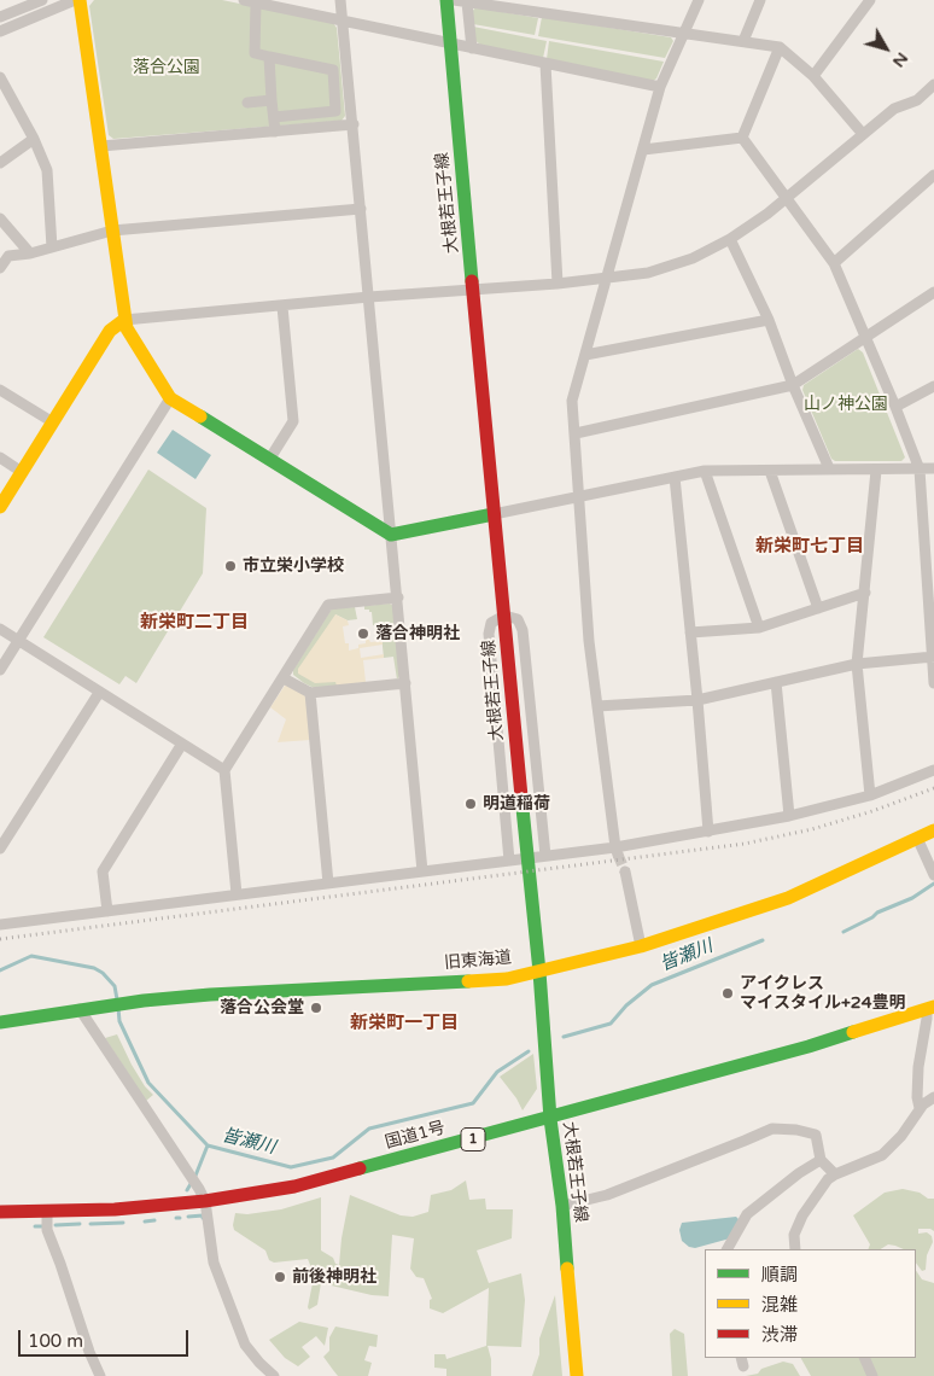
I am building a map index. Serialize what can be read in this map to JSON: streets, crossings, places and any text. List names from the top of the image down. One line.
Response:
{"streets":{"main road":["大根若王子線","旧東海道","国道1号","1"]},"crossings":[["大根若王子線","旧東海道"],["大根若王子線","国道1号"]],"districts":["新栄町七丁目","新栄町二丁目","新栄町一丁目"],"water":["皆瀬川"],"parks":["落合公園","山ノ神公園"],"places":["市立栄小学校","落合神明社","明道稲荷","アイクレス マイスタイル+24豊明","落合公会堂","前後神明社"],"legend":["順調","混雑","渋滞"],"scale_bar":"100 m","north":"bottom right"}
